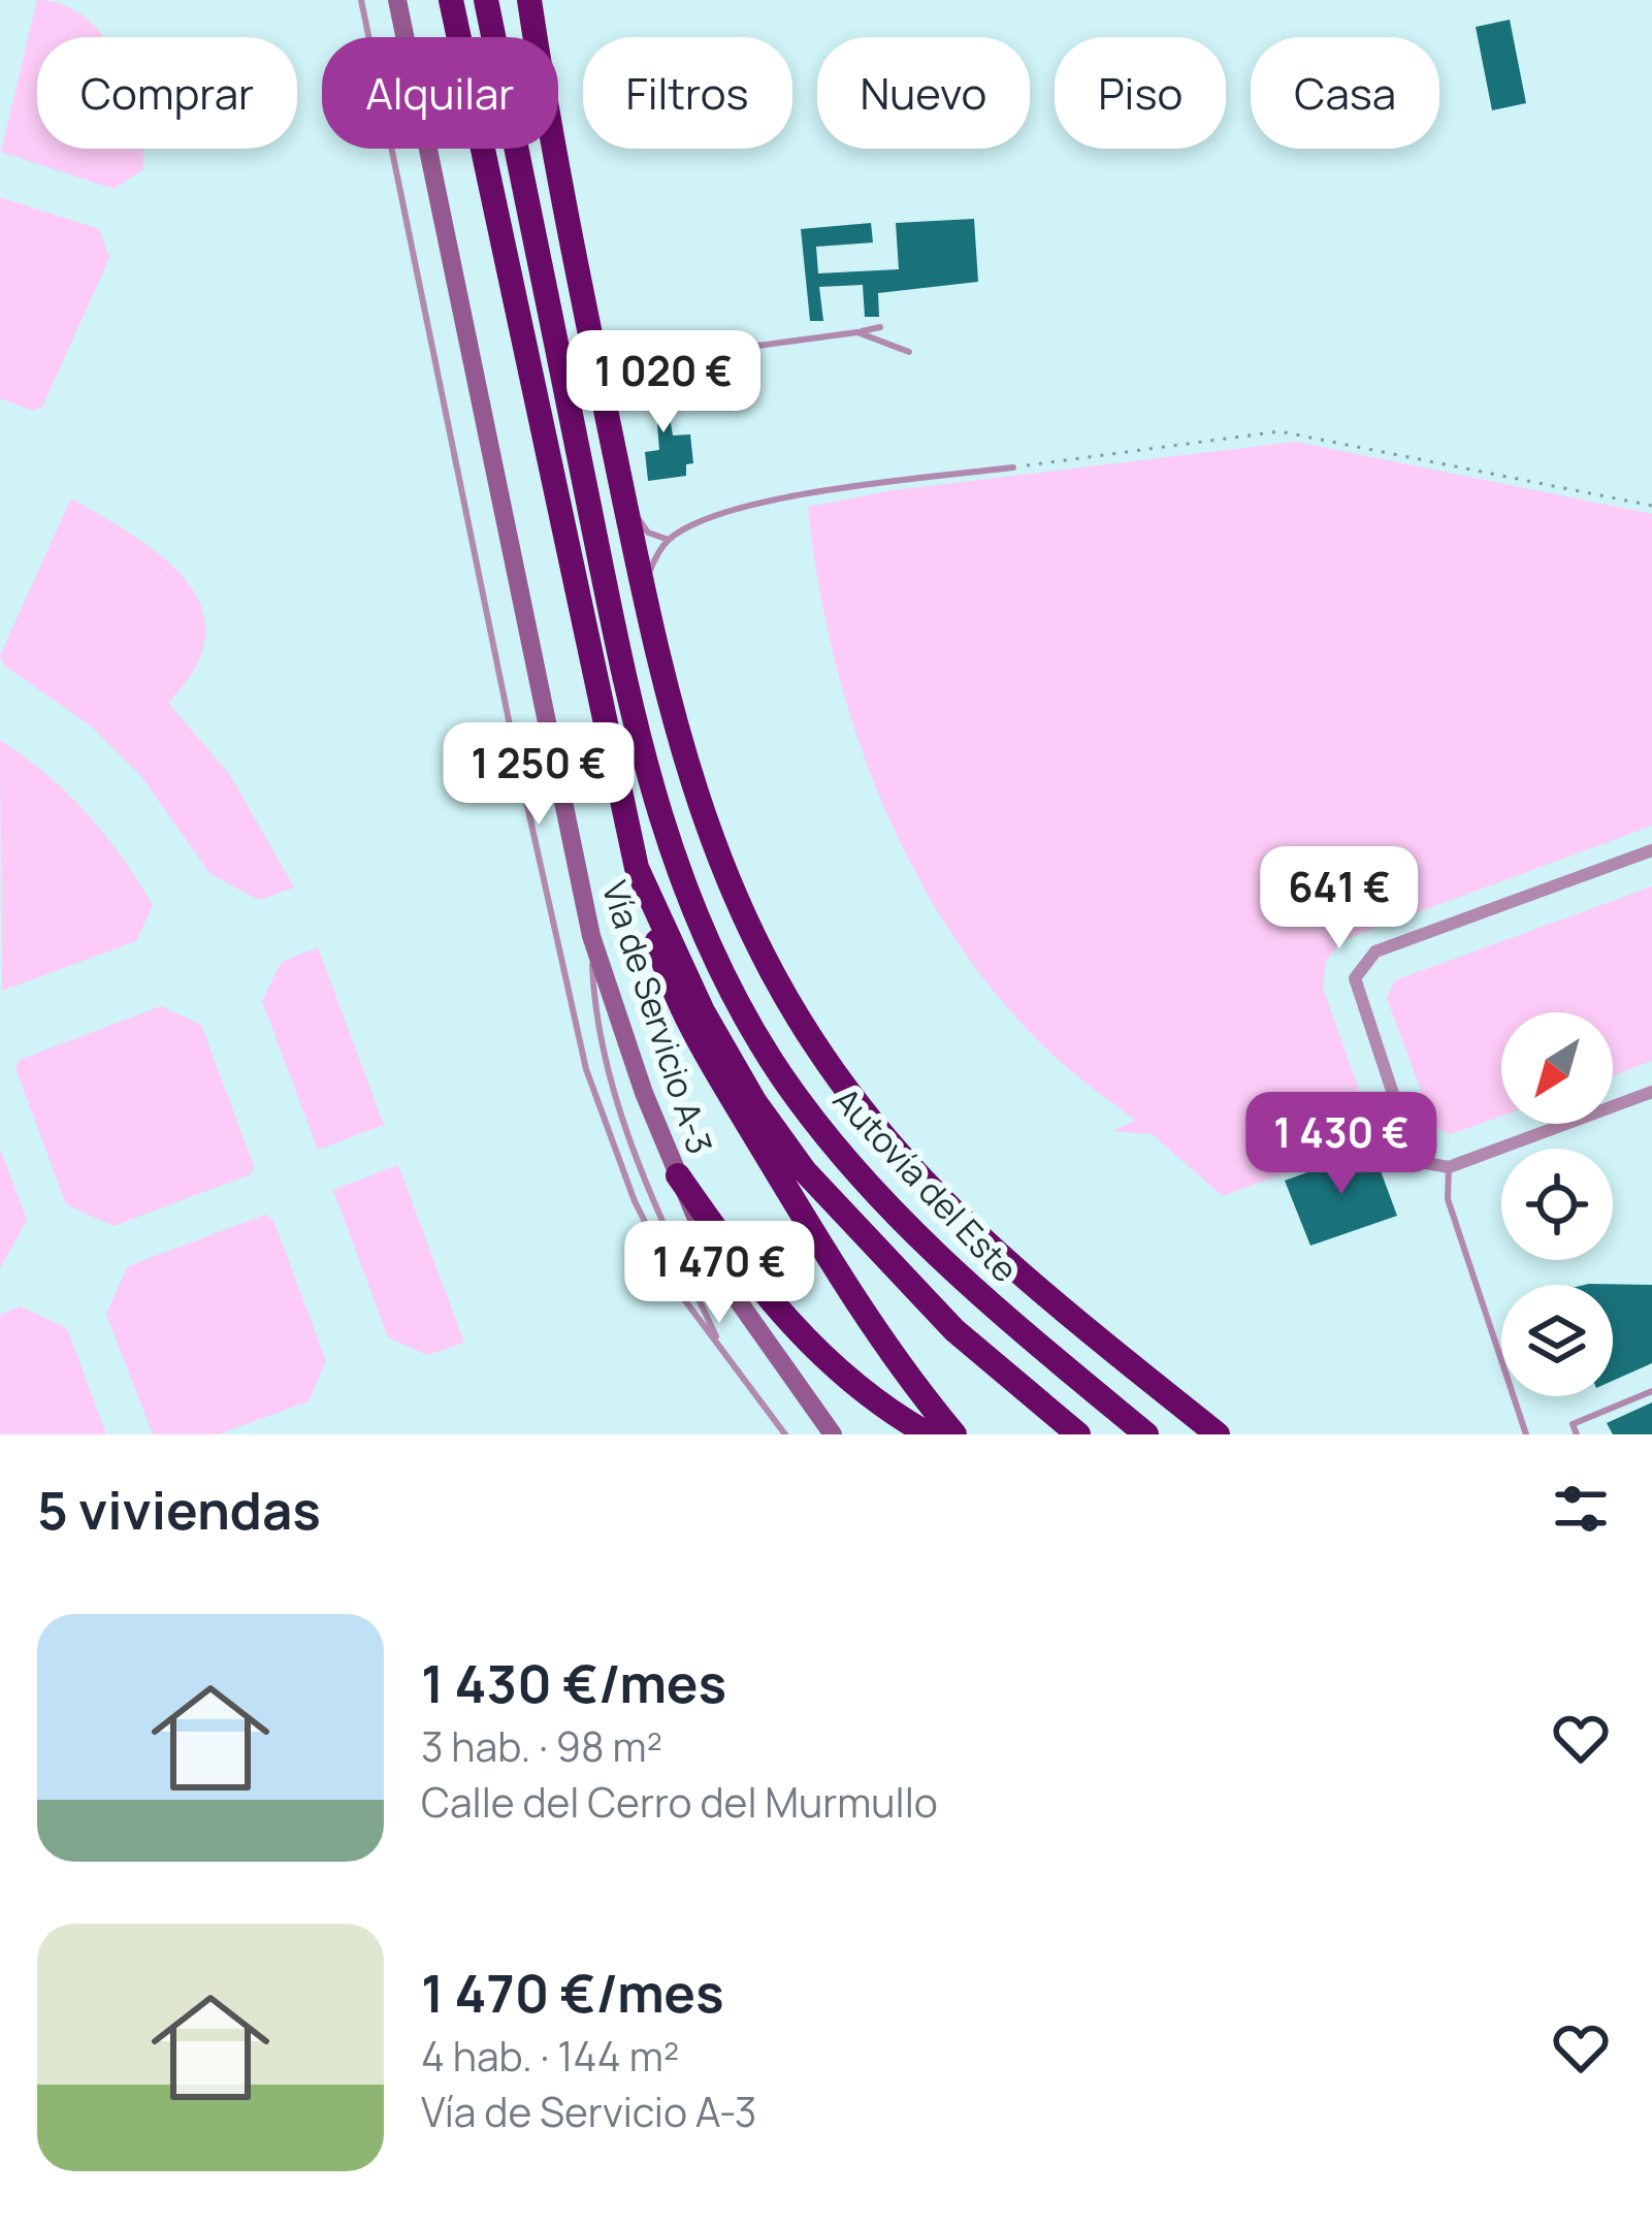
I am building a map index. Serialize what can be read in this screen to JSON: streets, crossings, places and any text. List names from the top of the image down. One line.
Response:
{"streets":{"highway":["Autovía del Este"],"main road":["Vía de Servicio A-3"]},"north":"bottom left","page":{"chip":["Comprar","Alquilar","Filtros","Nuevo","Piso","Casa"],"price":["1 020 €","1 250 €","641 €","1 430 €","1 470 €"],"heading":"5 viviendas","list":[{"name":"1 430 €/mes","note":"3 hab. · 98 m² · Calle del Cerro del Murmullo"},{"name":"1 470 €/mes","note":"4 hab. · 144 m² · Vía de Servicio A-3"}]}}
